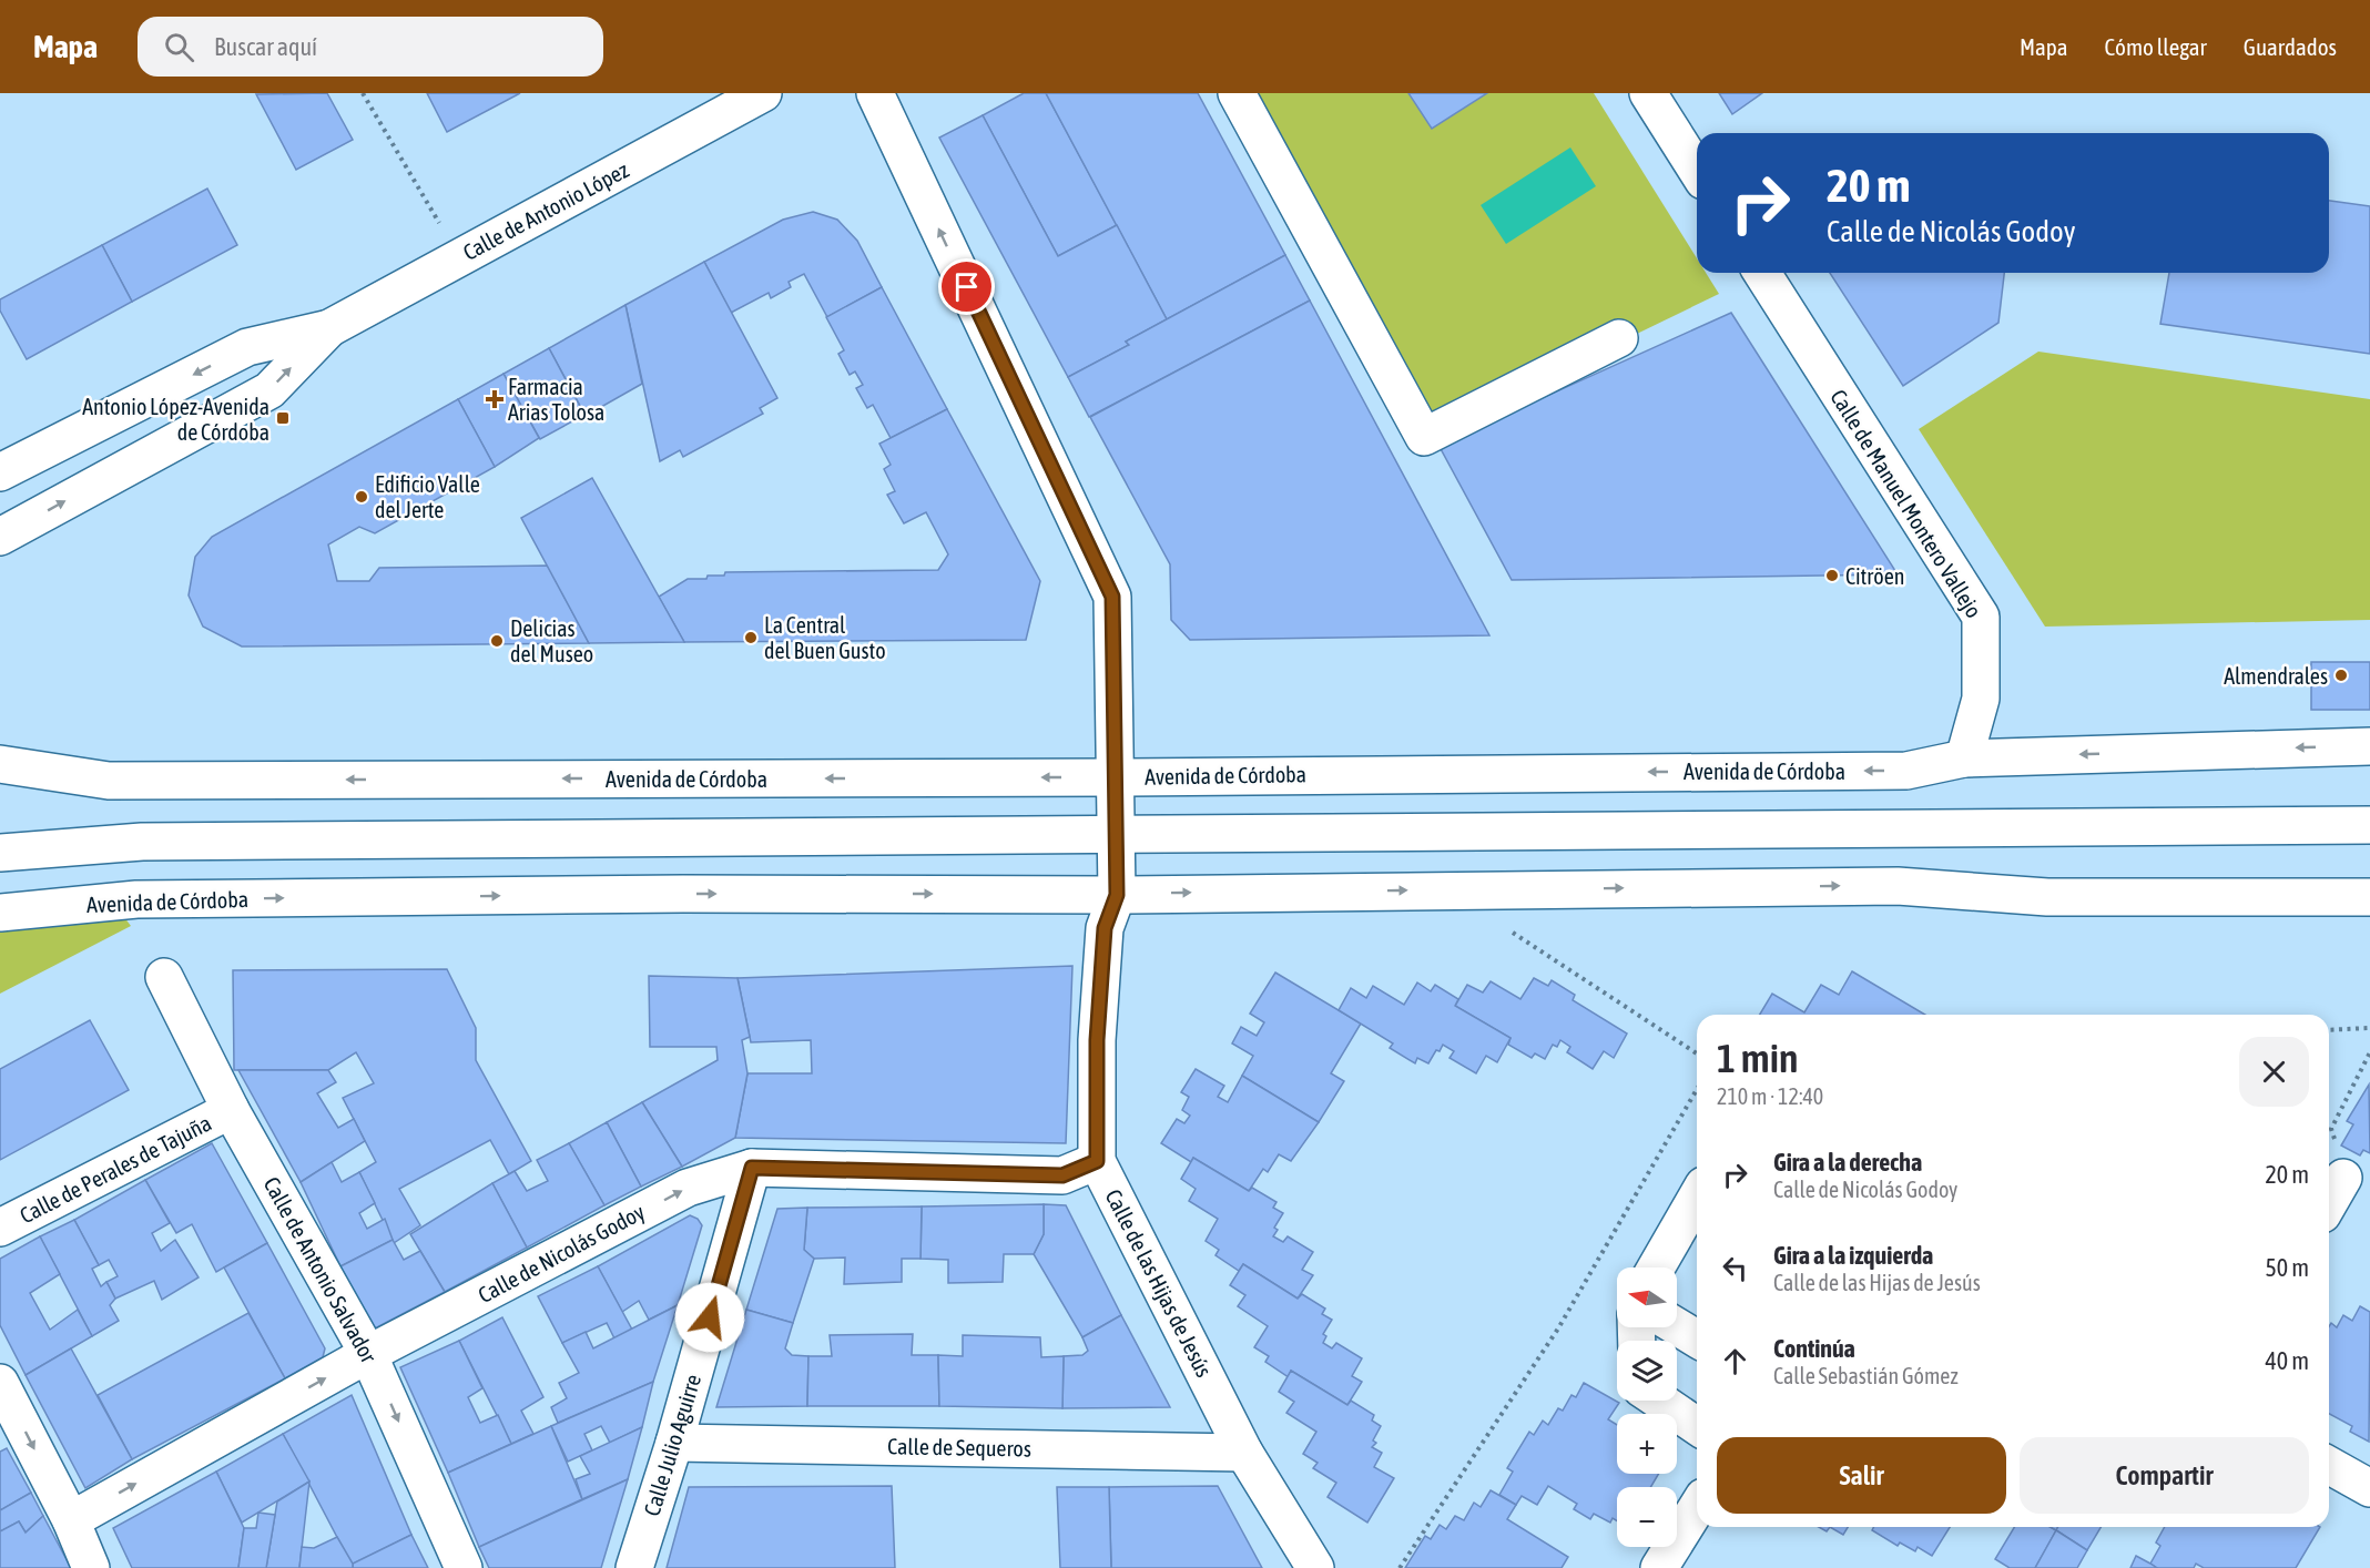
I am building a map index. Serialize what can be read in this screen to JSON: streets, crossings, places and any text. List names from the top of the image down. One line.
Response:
{"streets":{"street":["Calle de Antonio López","Calle de Manuel Montero Vallejo","Avenida de Córdoba","Calle de Perales de Tajuña","Calle de Nicolás Godoy","Calle de Antonio Salvador","Calle de las Hijas de Jesús","Calle Julio Aguirre","Calle de Sequeros"]},"crossings":[["Calle de Manuel Montero Vallejo","Avenida de Córdoba"],["Avenida de Córdoba","Calle de las Hijas de Jesús"],["Calle de Perales de Tajuña","Calle de Antonio Salvador"],["Calle de Nicolás Godoy","Calle de Antonio Salvador"],["Calle de Nicolás Godoy","Calle de las Hijas de Jesús"],["Calle de Nicolás Godoy","Calle Julio Aguirre"],["Calle de las Hijas de Jesús","Calle de Sequeros"],["Calle Julio Aguirre","Calle de Sequeros"]],"one_way":["Calle de Nicolás Godoy","Calle de Antonio Salvador"],"places":{"health":["Farmacia Arias Tolosa"],"transit":["Antonio López-Avenida de Córdoba"],"other":["Edificio Valle del Jerte","Citröen","La Central del Buen Gusto","Delicias del Museo","Almendrales"]},"north":"left","page":{"header":"Mapa","search":"Buscar aquí","nav":["Mapa","Cómo llegar","Guardados"],"turn":["20 m","Calle de Nicolás Godoy"],"heading":["1 min","210 m · 12:40"],"list":[{"name":"Gira a la derecha","note":"Calle de Nicolás Godoy","value":"20 m"},{"name":"Gira a la izquierda","note":"Calle de las Hijas de Jesús","value":"50 m"},{"name":"Continúa","note":"Calle Sebastián Gómez","value":"40 m"}],"map_buttons":["+","−"],"buttons":["Salir","Compartir"]}}
